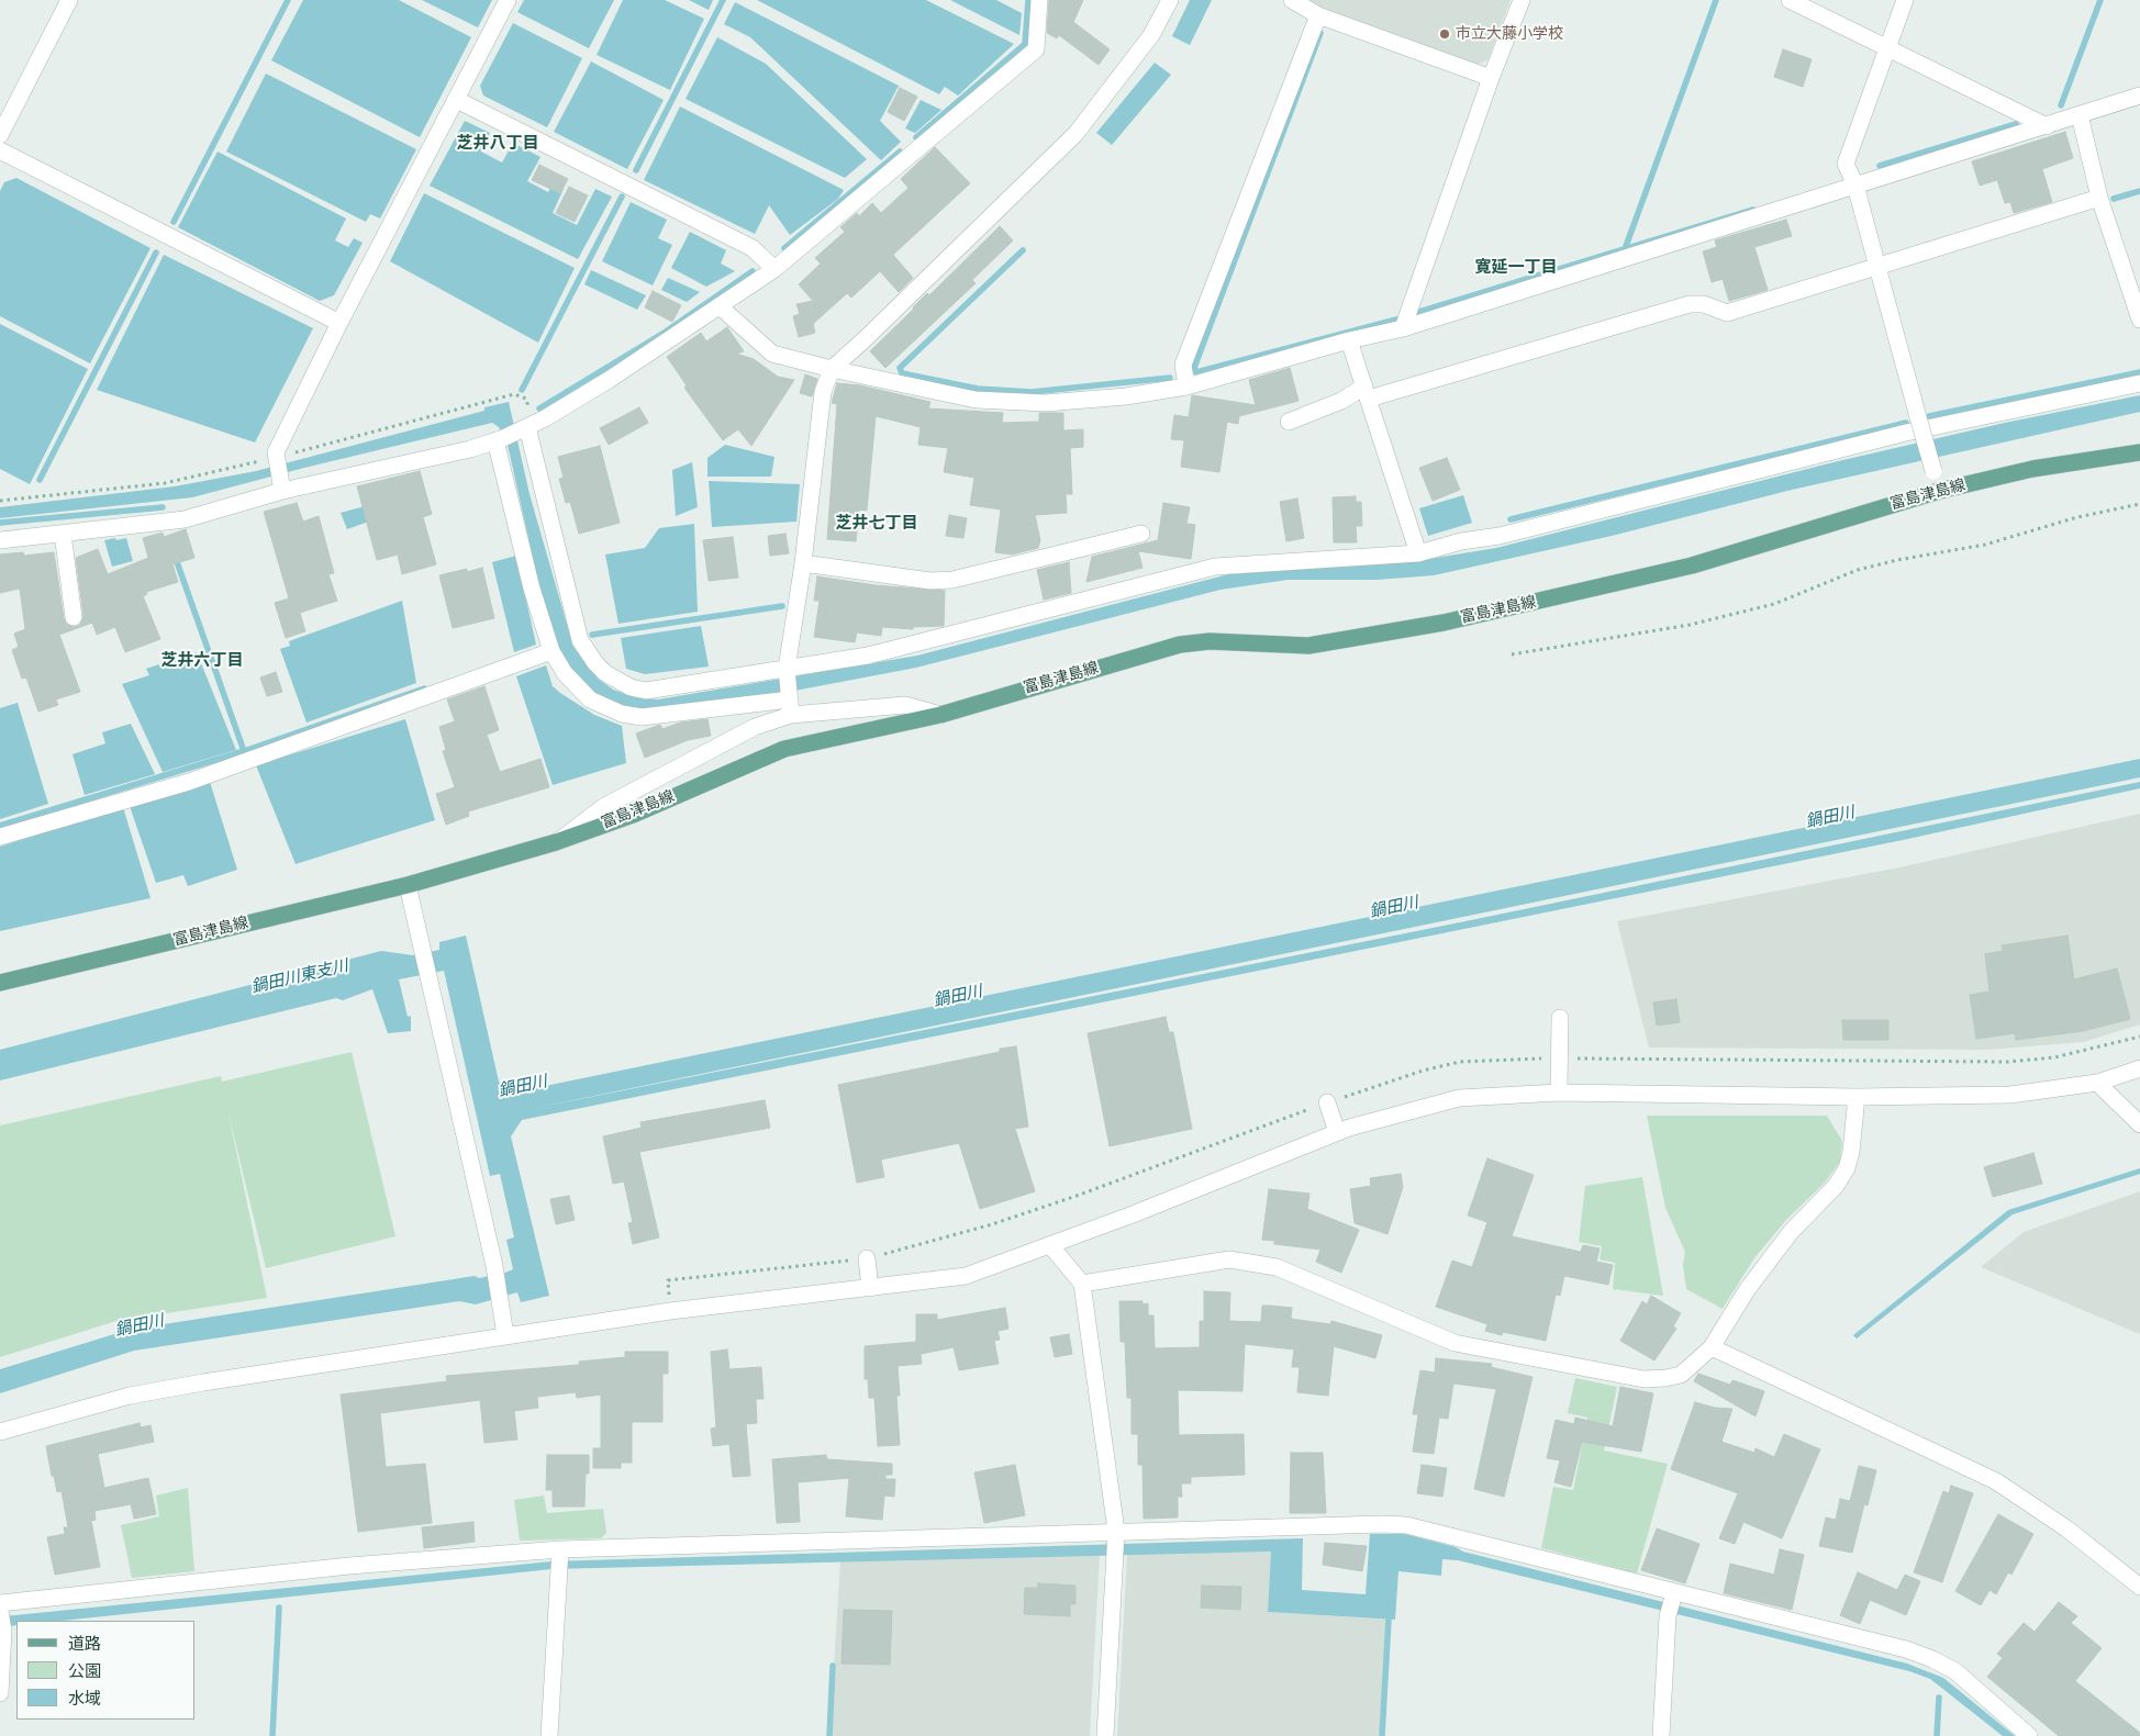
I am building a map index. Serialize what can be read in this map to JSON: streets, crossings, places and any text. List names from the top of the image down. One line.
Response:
{"streets":{"main road":["富島津島線"]},"districts":["芝井八丁目","寛延一丁目","芝井七丁目","芝井六丁目"],"water":["鍋田川","鍋田川東支川"],"places":["市立大藤小学校"],"legend":["道路","公園","水域"]}
